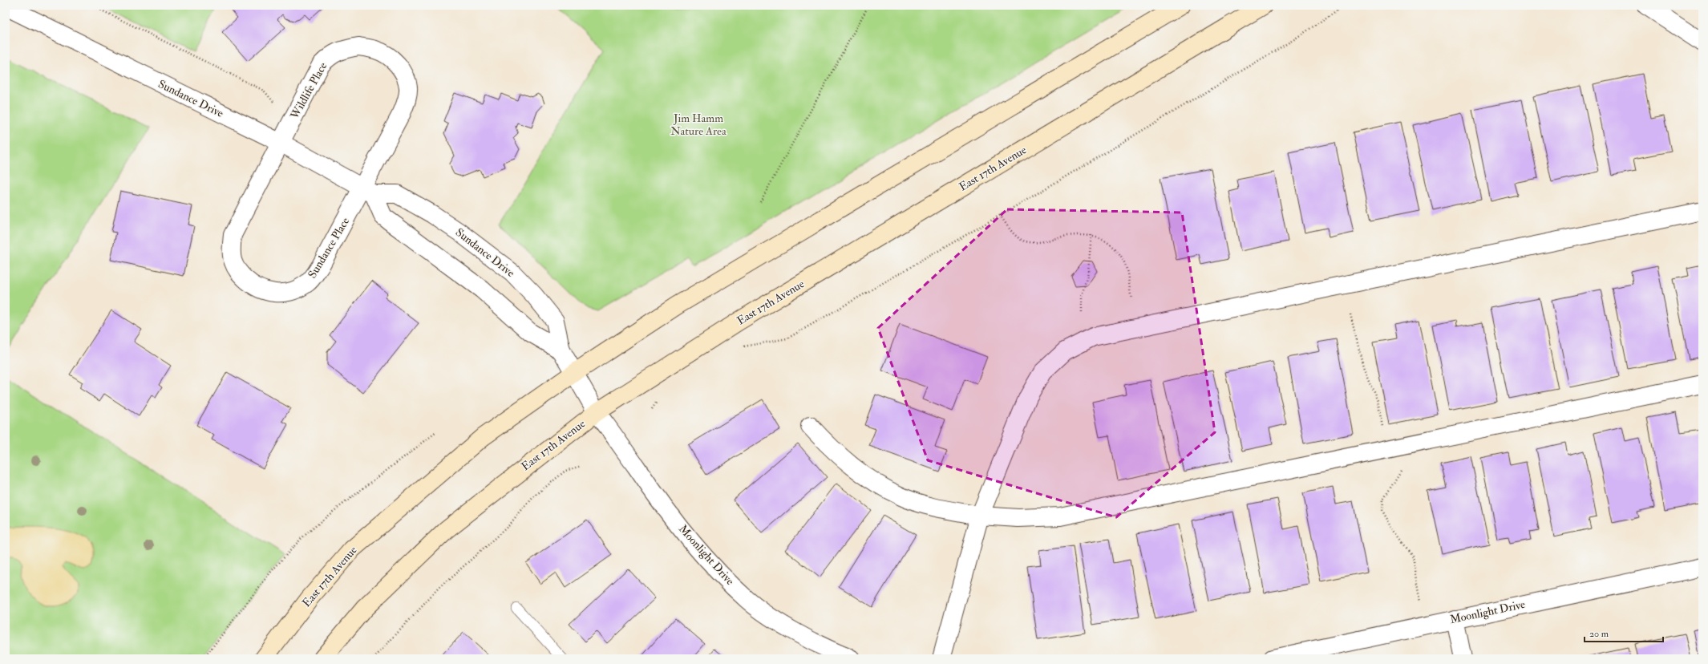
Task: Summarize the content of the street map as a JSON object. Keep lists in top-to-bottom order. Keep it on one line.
{"streets":{"main road":["East 17th Avenue"],"street":["Wildlife Place","Sundance Drive","Sundance Place","Moonlight Drive"]},"crossings":[["Wildlife Place","Sundance Drive"],["Wildlife Place","Sundance Place"],["Sundance Drive","East 17th Avenue"],["Sundance Drive","Sundance Place"],["Sundance Drive","Moonlight Drive"],["East 17th Avenue","Moonlight Drive"]],"parks":["Jim Hamm Nature Area"],"scale_bar":"20 m"}
